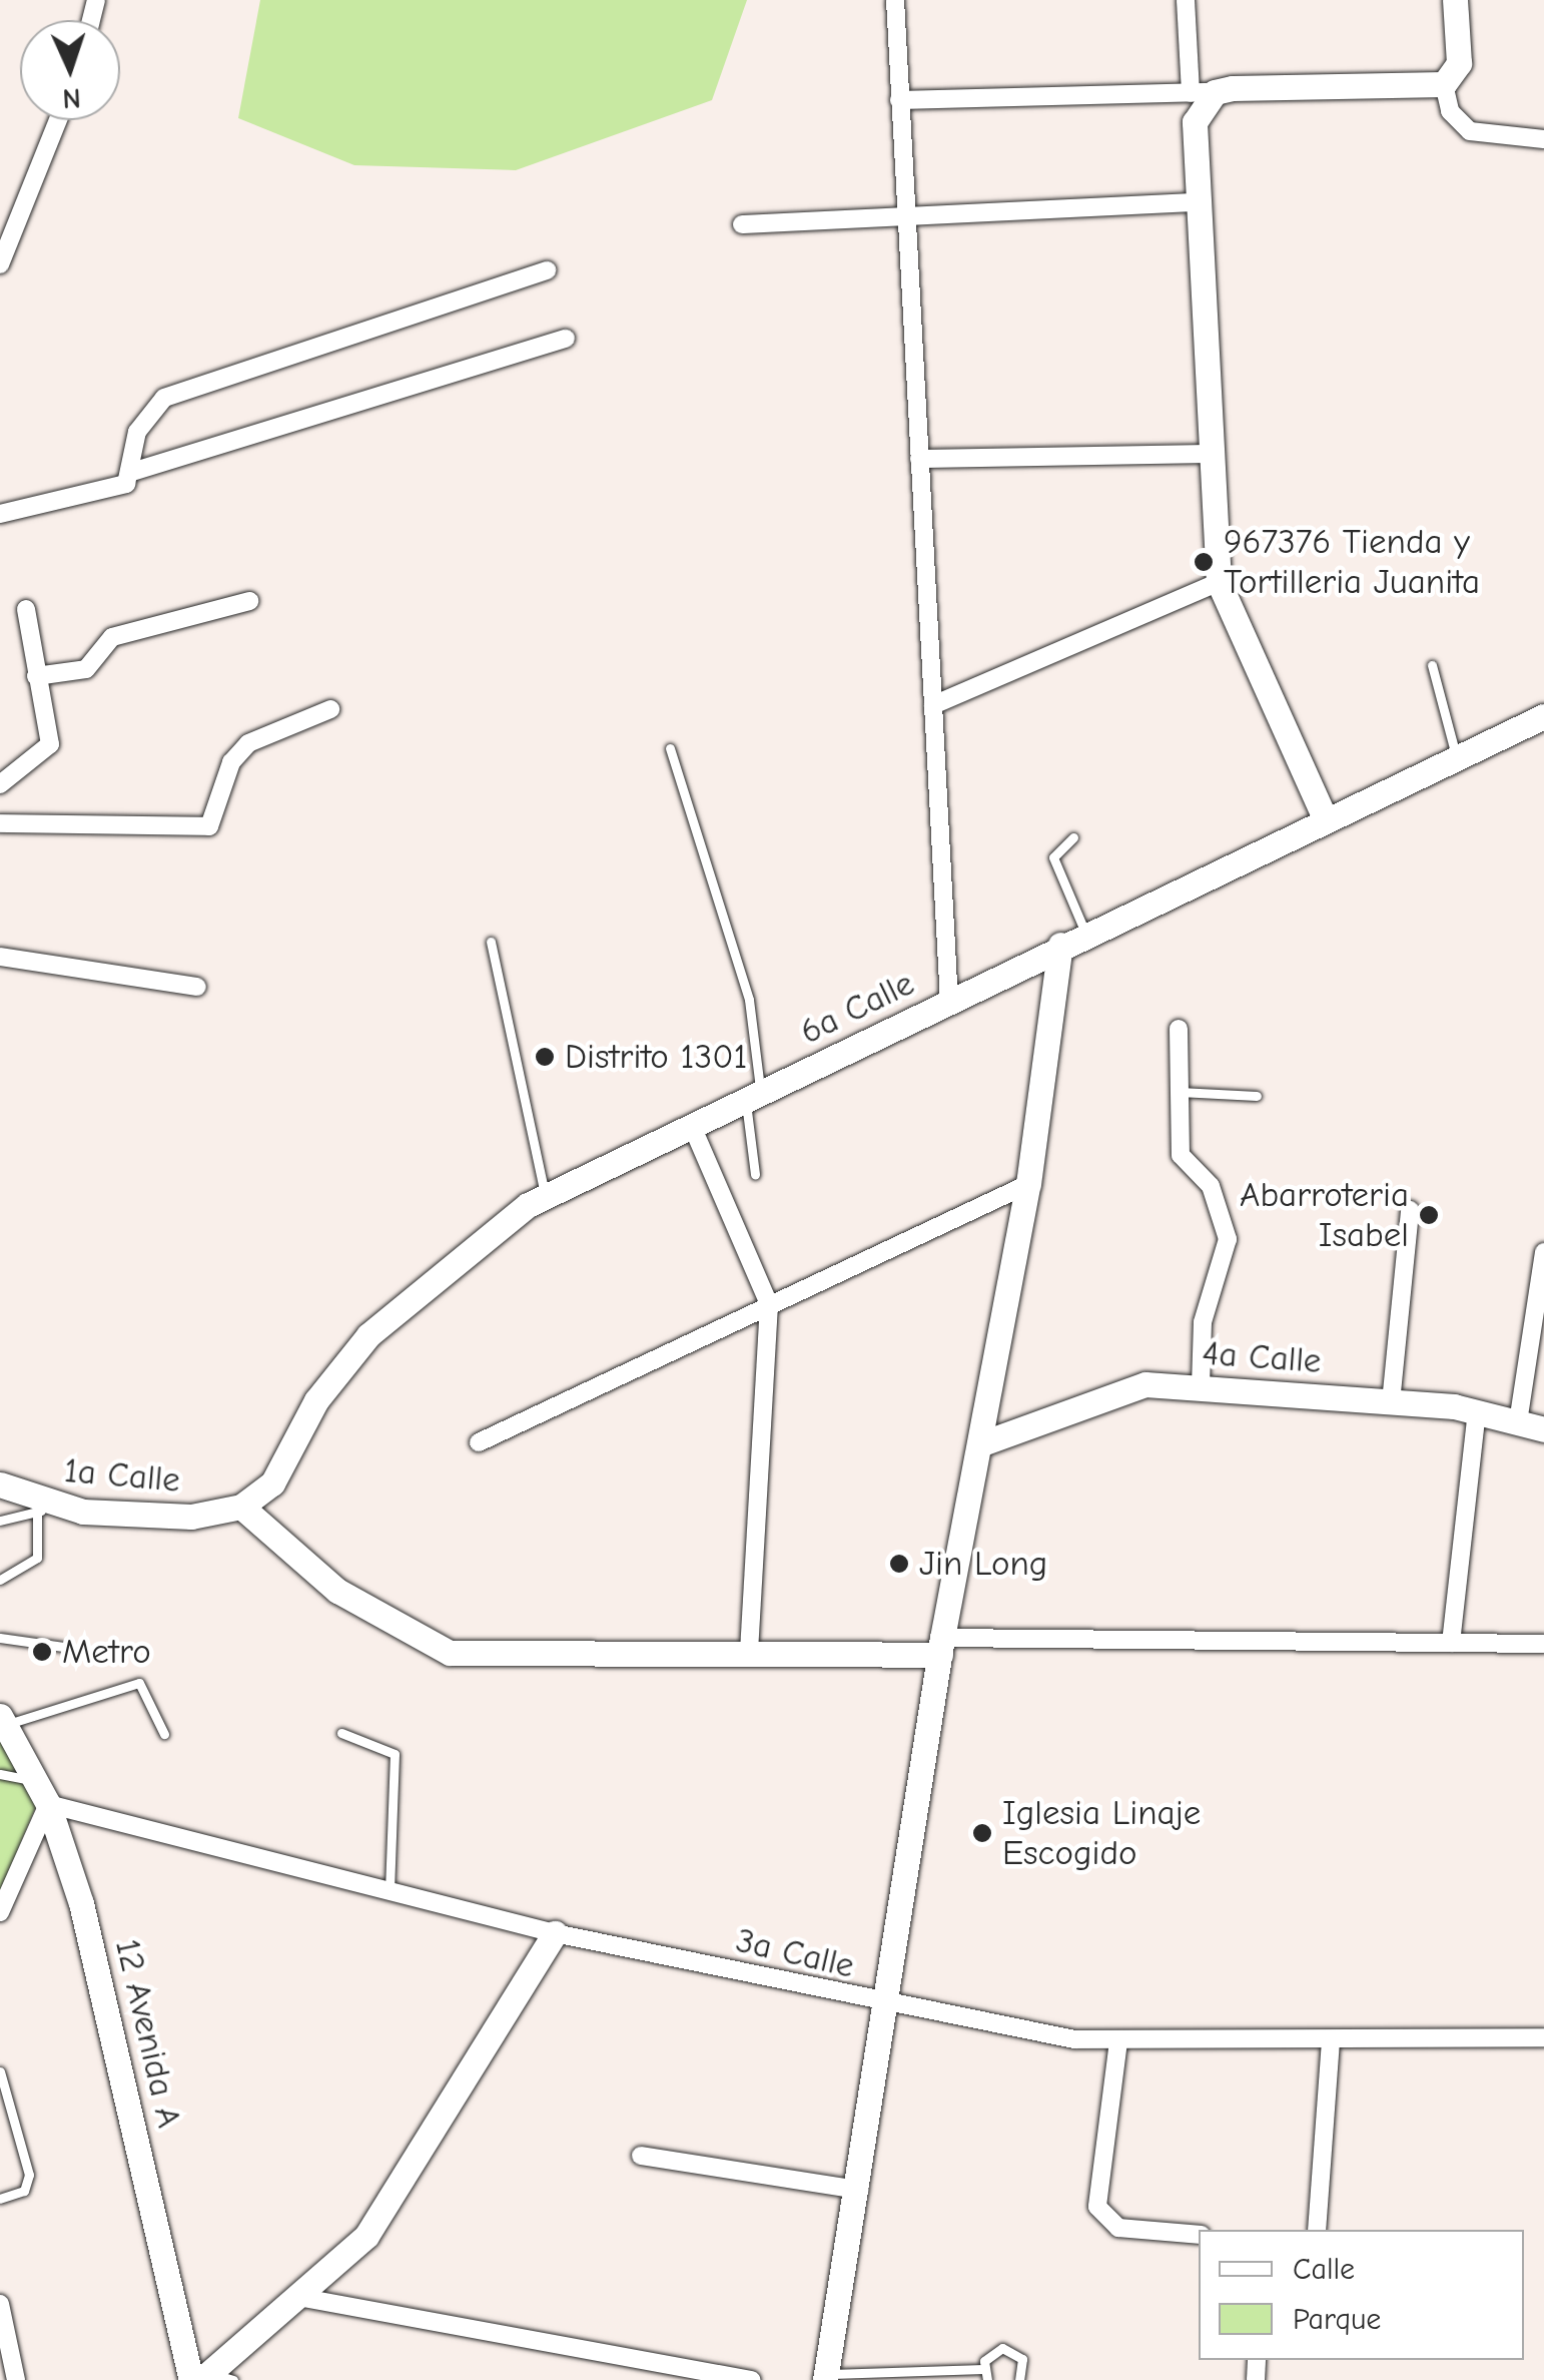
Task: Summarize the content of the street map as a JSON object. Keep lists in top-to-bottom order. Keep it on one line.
{"streets":{"street":["6a Calle","4a Calle","1a Calle","3a Calle","12 Avenida A"]},"crossings":[["6a Calle","1a Calle"],["3a Calle","12 Avenida A"]],"places":["967376 Tienda y Tortilleria Juanita","Distrito 1301","Abarroteria Isabel","Jin Long","Metro","Iglesia Linaje Escogido"],"legend":["Calle","Parque"],"north":"bottom"}
